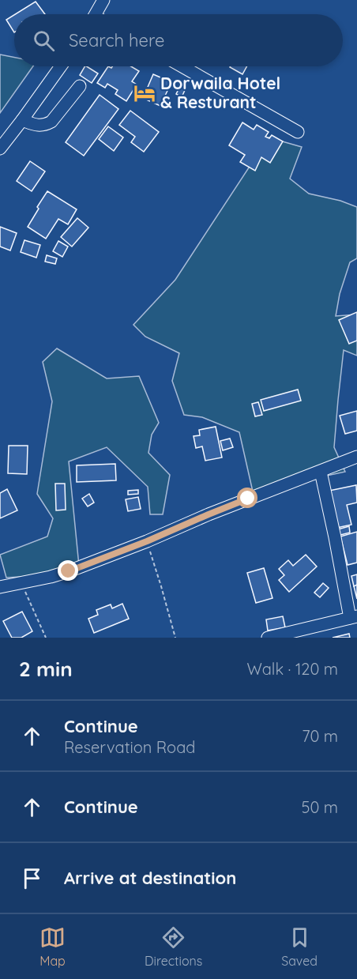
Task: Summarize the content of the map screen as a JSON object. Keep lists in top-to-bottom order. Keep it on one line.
{"places":{"hotel":["Dorwaila Hotel & Resturant"]},"page":{"search":"Search here","heading":["2 min","Walk · 120 m"],"list":[["Continue","Reservation Road","70 m"],["Continue","50 m"],"Arrive at destination"],"nav":["Map","Directions","Saved"]}}
